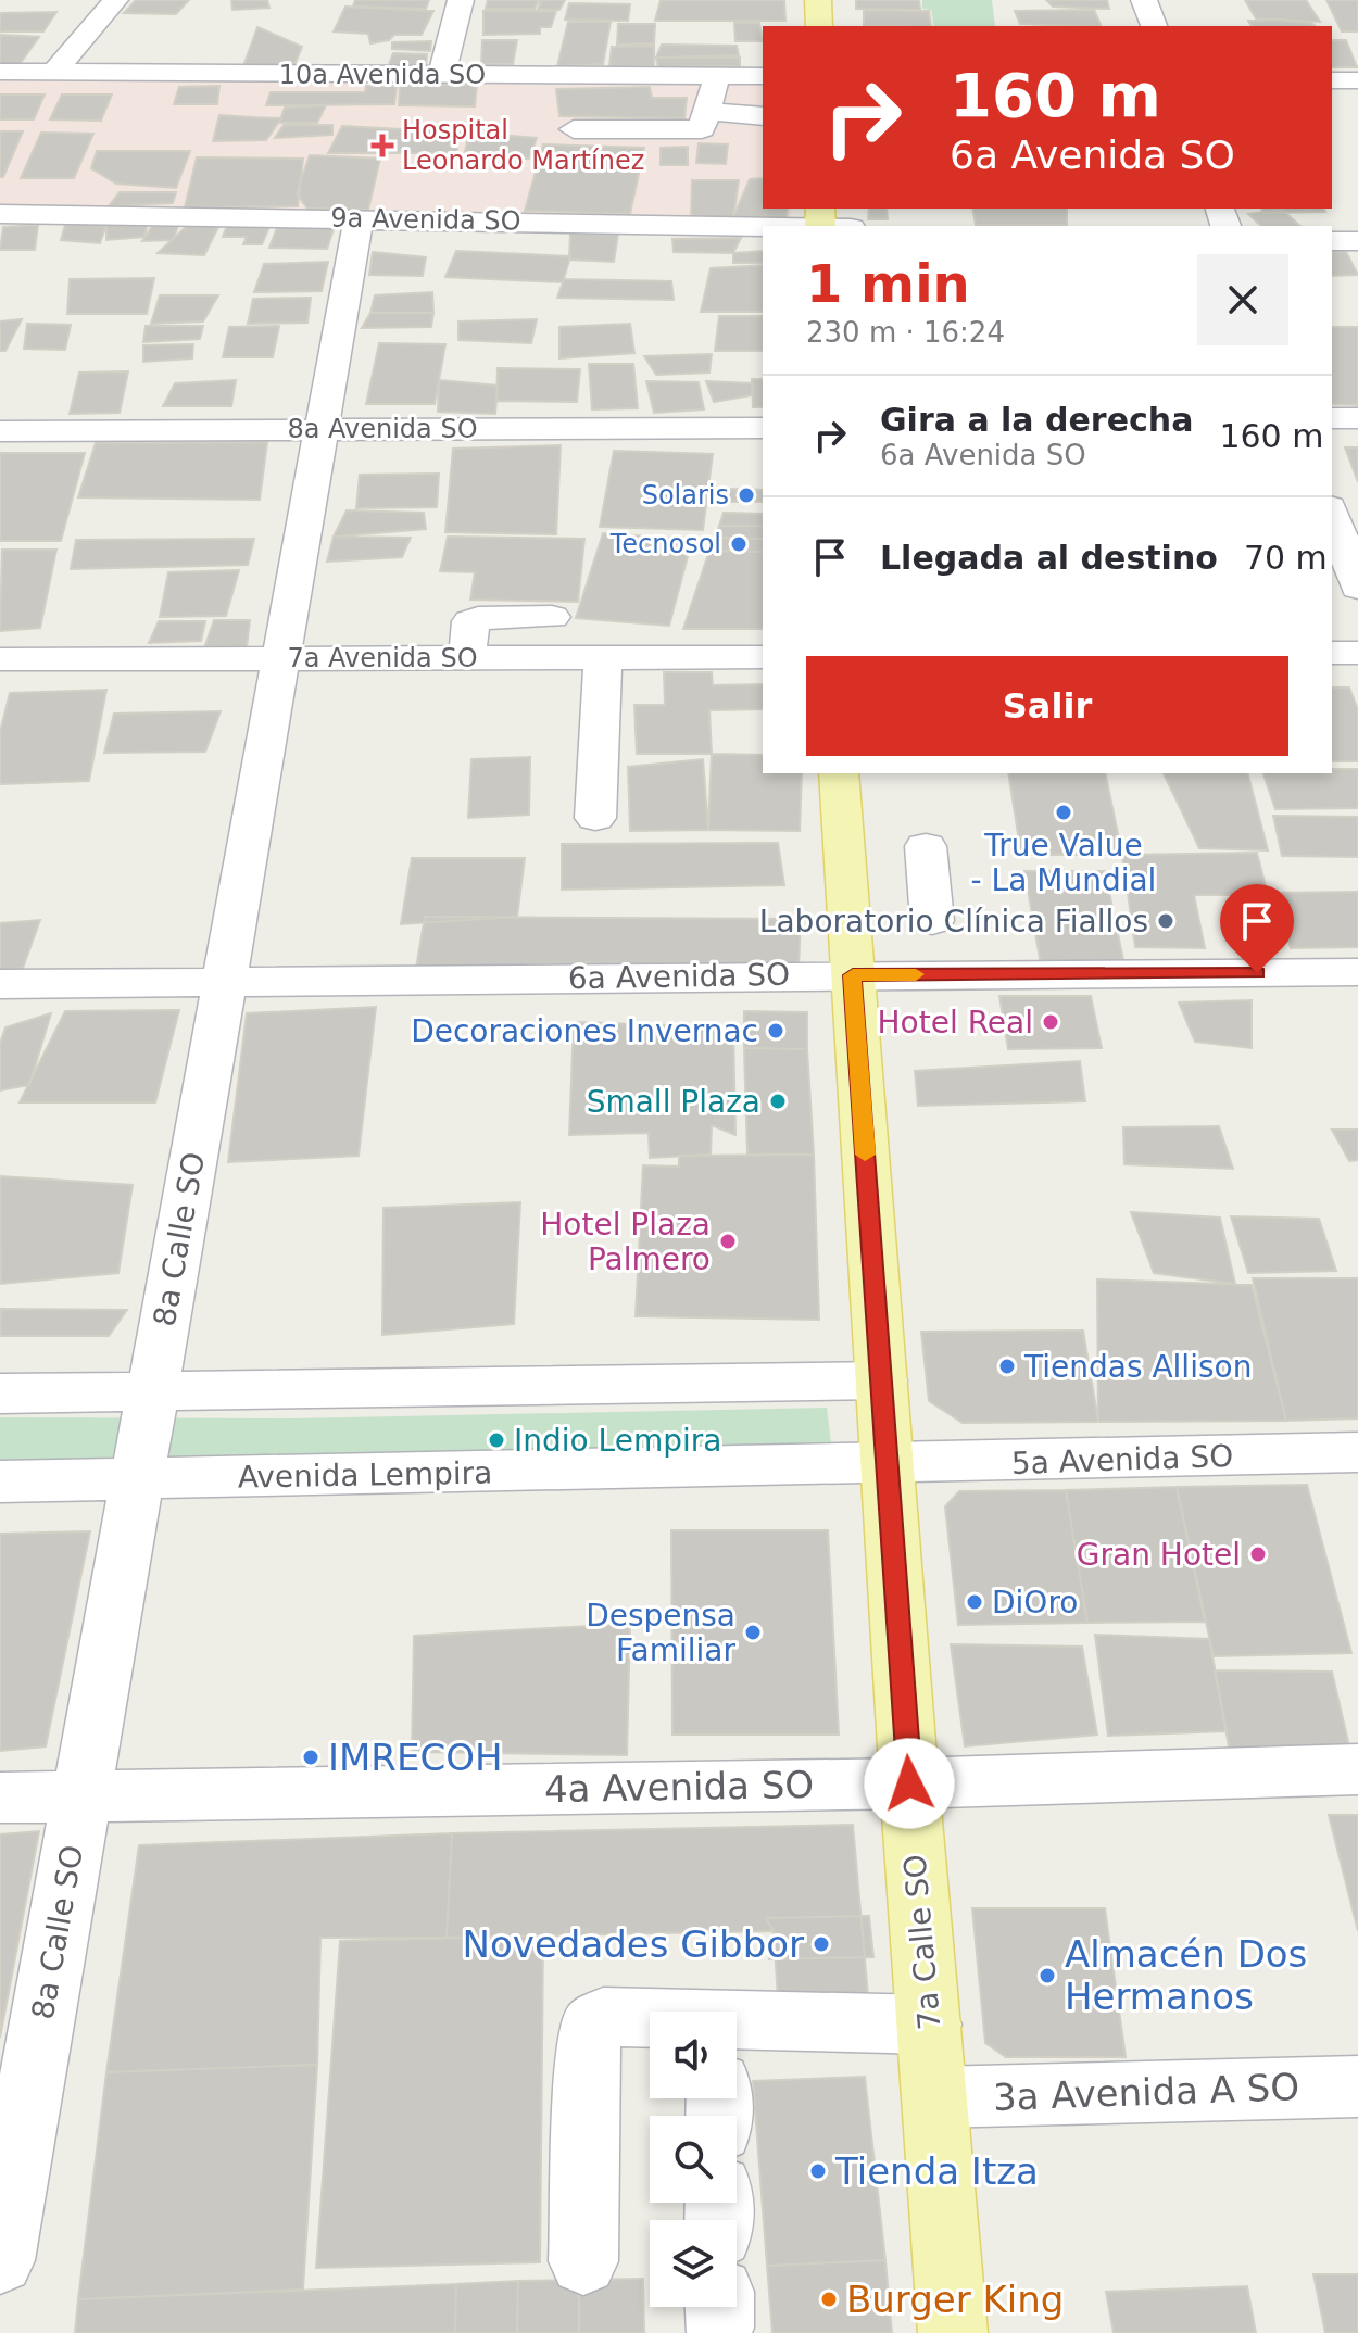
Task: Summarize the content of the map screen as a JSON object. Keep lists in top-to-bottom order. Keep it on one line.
{"streets":{"main road":["7a Calle SO"],"street":["10a Avenida SO","9a Avenida SO","8a Avenida SO","7a Avenida SO","6a Avenida SO","8a Calle SO","5a Avenida SO","Avenida Lempira","4a Avenida SO","3a Avenida A SO"]},"crossings":[["9a Avenida SO","8a Calle SO"],["8a Avenida SO","8a Calle SO"],["7a Avenida SO","8a Calle SO"],["6a Avenida SO","8a Calle SO"],["6a Avenida SO","7a Calle SO"],["8a Calle SO","Avenida Lempira"],["8a Calle SO","4a Avenida SO"],["5a Avenida SO","Avenida Lempira"],["5a Avenida SO","7a Calle SO"],["Avenida Lempira","7a Calle SO"],["4a Avenida SO","7a Calle SO"],["7a Calle SO","3a Avenida A SO"]],"places":{"health":["Hospital Leonardo Martínez"],"other":["Solaris","Tecnosol","True Value - La Mundial","Laboratorio Clínica Fiallos","Hotel Real","Decoraciones Invernac","Small Plaza","Hotel Plaza Palmero","Tiendas Allison","Indio Lempira","Gran Hotel","DiOro","Despensa Familiar","IMRECOH","Novedades Gibbor","Almacén Dos Hermanos","Tienda Itza","Burger King"]},"page":{"turn":["160 m","6a Avenida SO"],"heading":["1 min","230 m · 16:24"],"list":[{"name":"Gira a la derecha","note":"6a Avenida SO","value":"160 m"},{"name":"Llegada al destino","value":"70 m"}],"buttons":"Salir"}}
